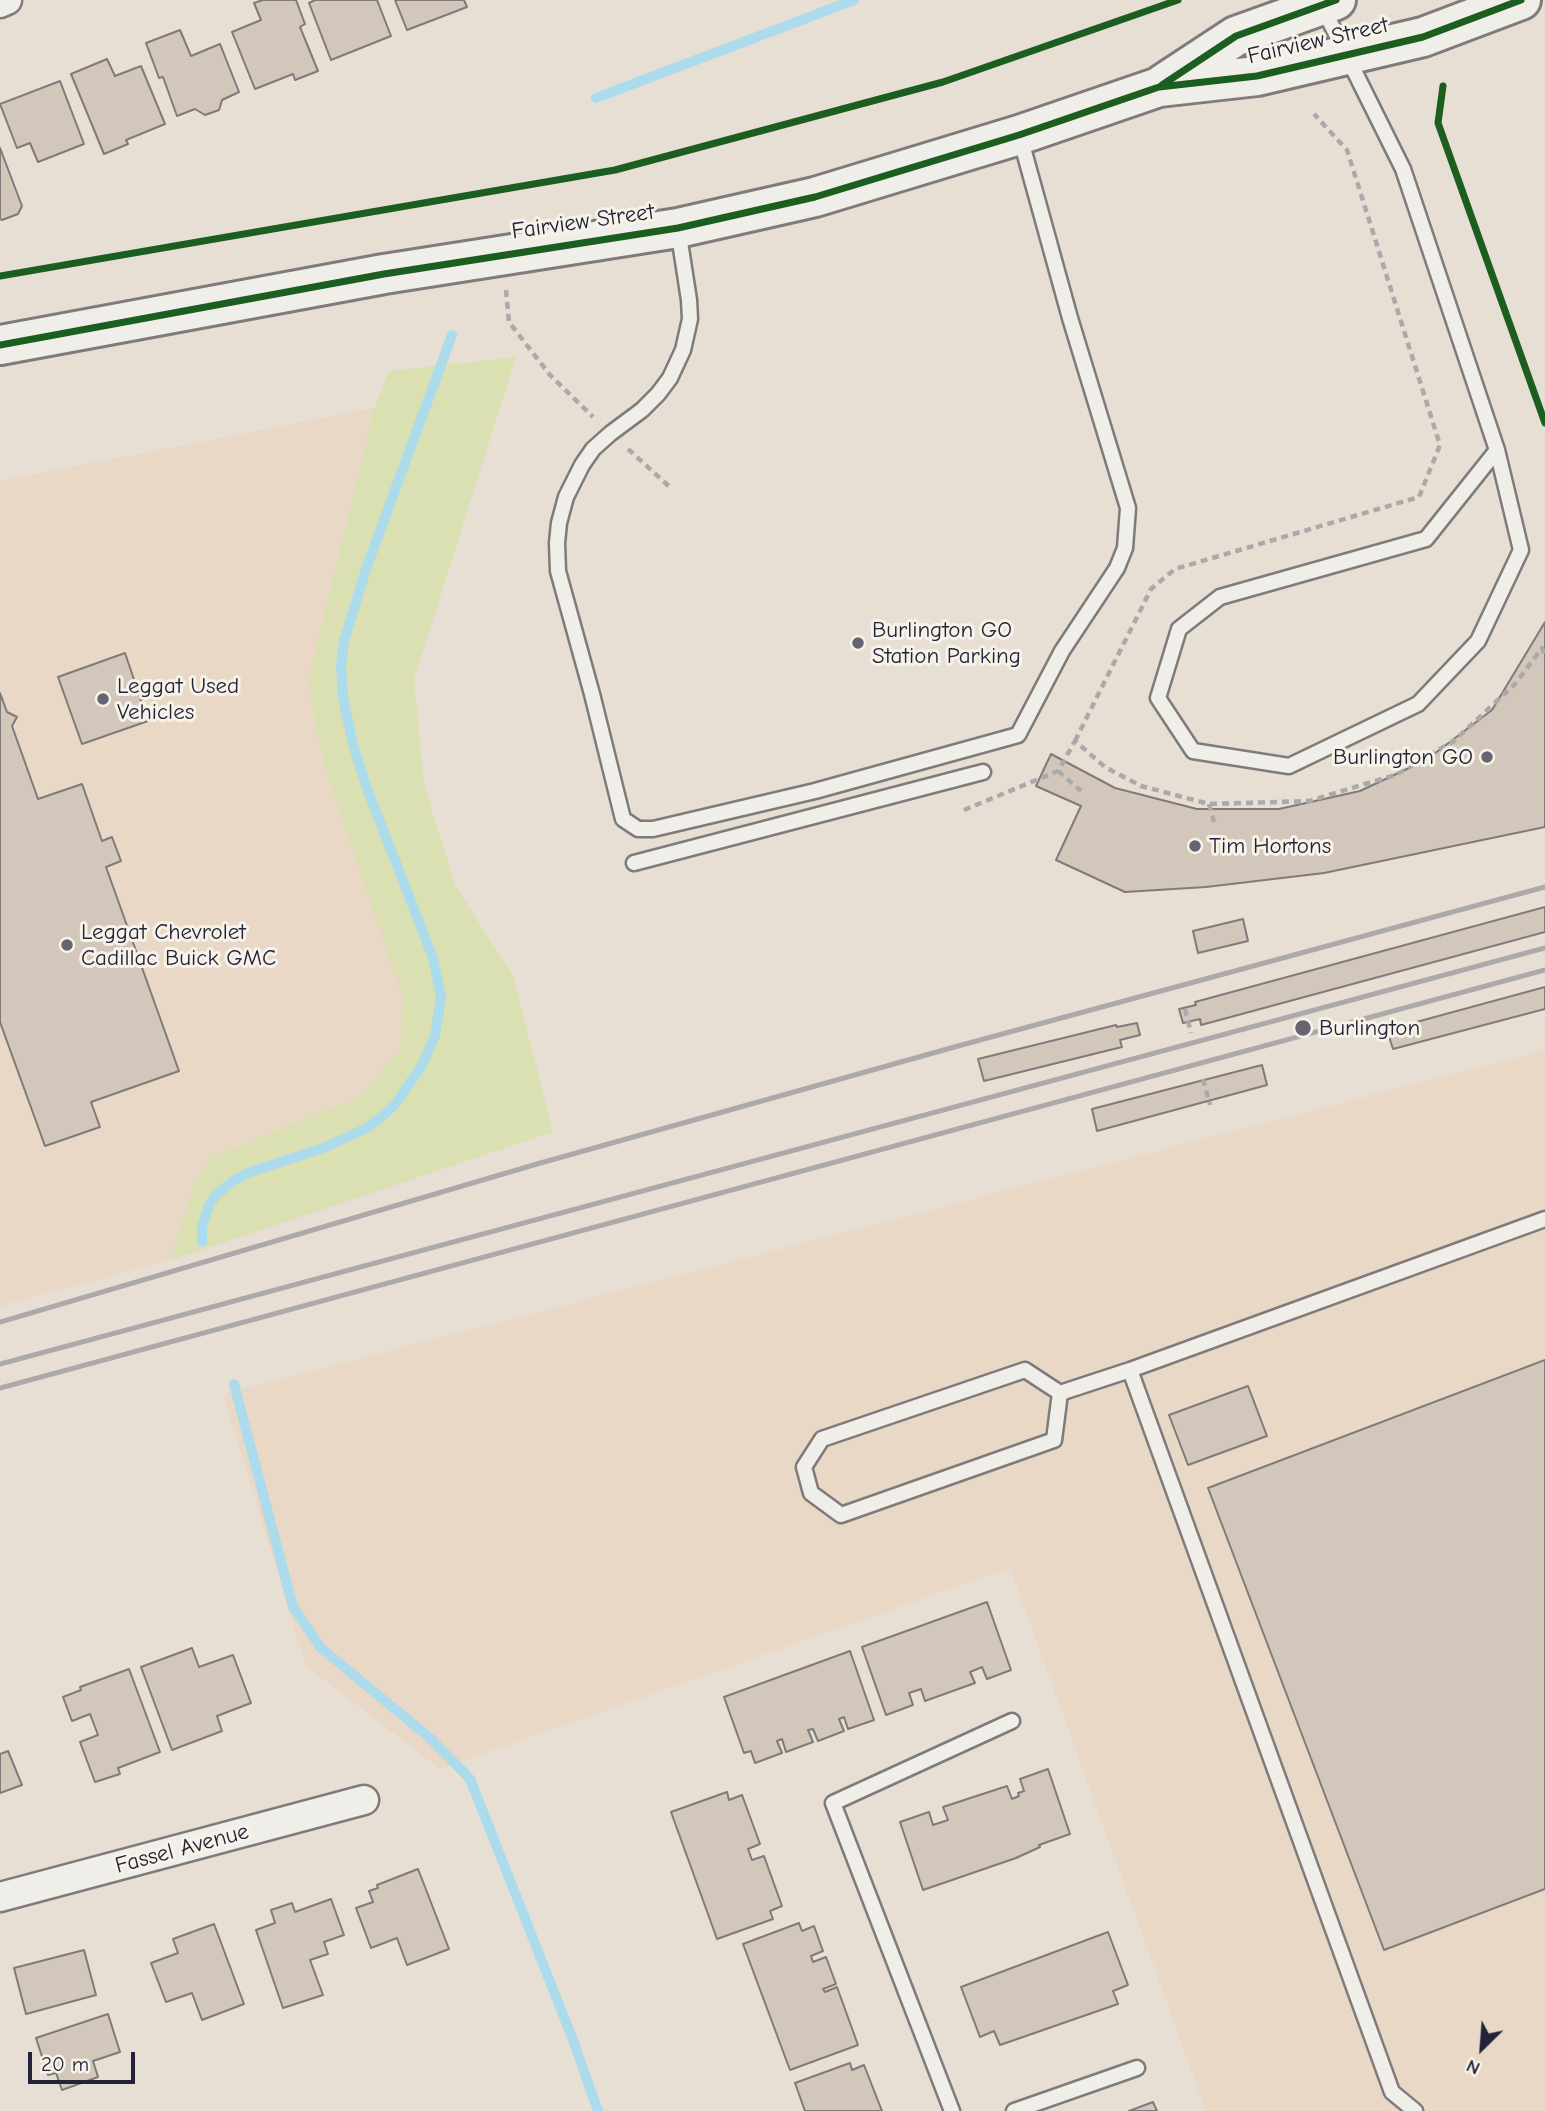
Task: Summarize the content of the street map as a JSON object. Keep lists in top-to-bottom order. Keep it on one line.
{"streets":{"main road":["Fairview Street"],"street":["Fassel Avenue"]},"places":["Burlington GO Station Parking","Leggat Used Vehicles","Burlington GO","Tim Hortons","Leggat Chevrolet Cadillac Buick GMC","Burlington"],"scale_bar":"20 m","north":"bottom left"}
